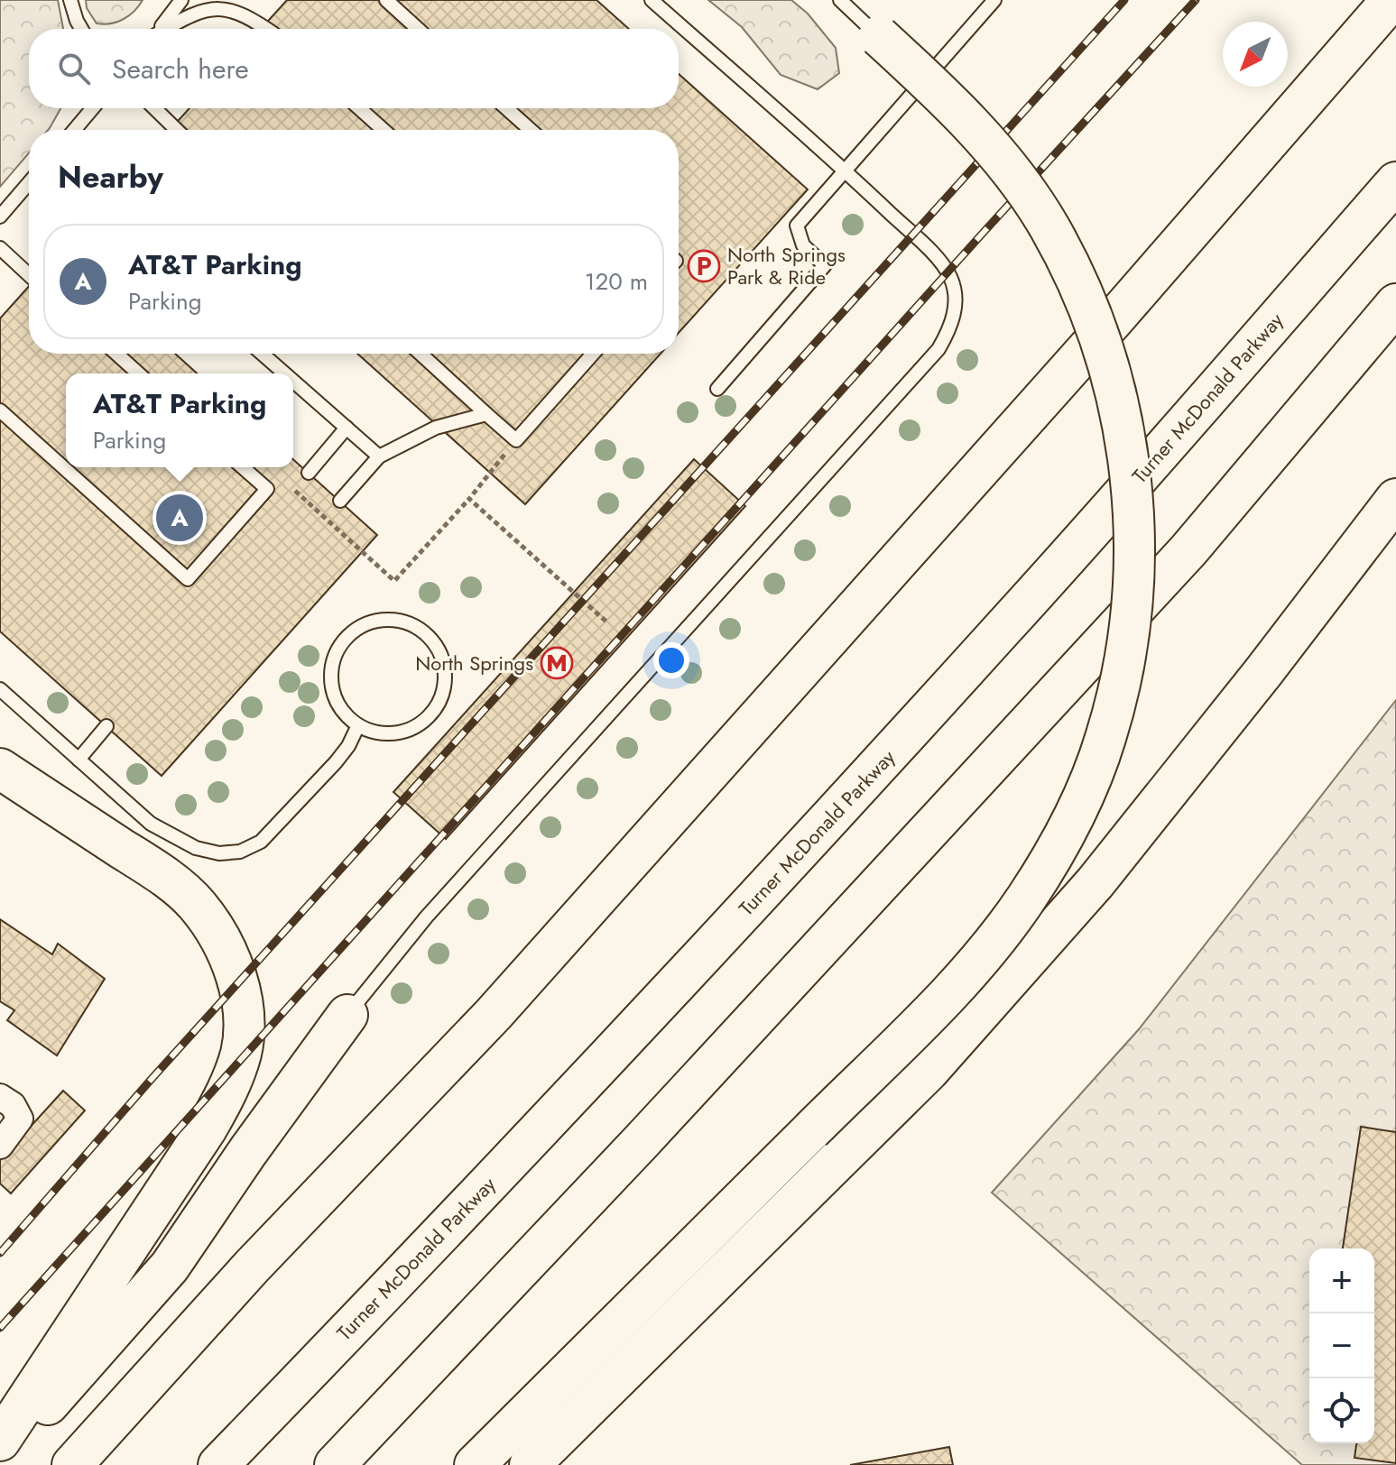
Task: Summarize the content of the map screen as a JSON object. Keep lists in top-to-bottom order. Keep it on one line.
{"streets":{"highway":["Turner McDonald Parkway"]},"places":{"parking":["North Springs Park & Ride"],"metro station":["North Springs"]},"north":"bottom left","page":{"search":"Search here","heading":"Nearby","list":[{"mark":"A","name":"AT&T Parking","note":"Parking","value":"120 m"}],"popup":["AT&T Parking","Parking"],"pins":"A","map_buttons":["+","−"]}}
